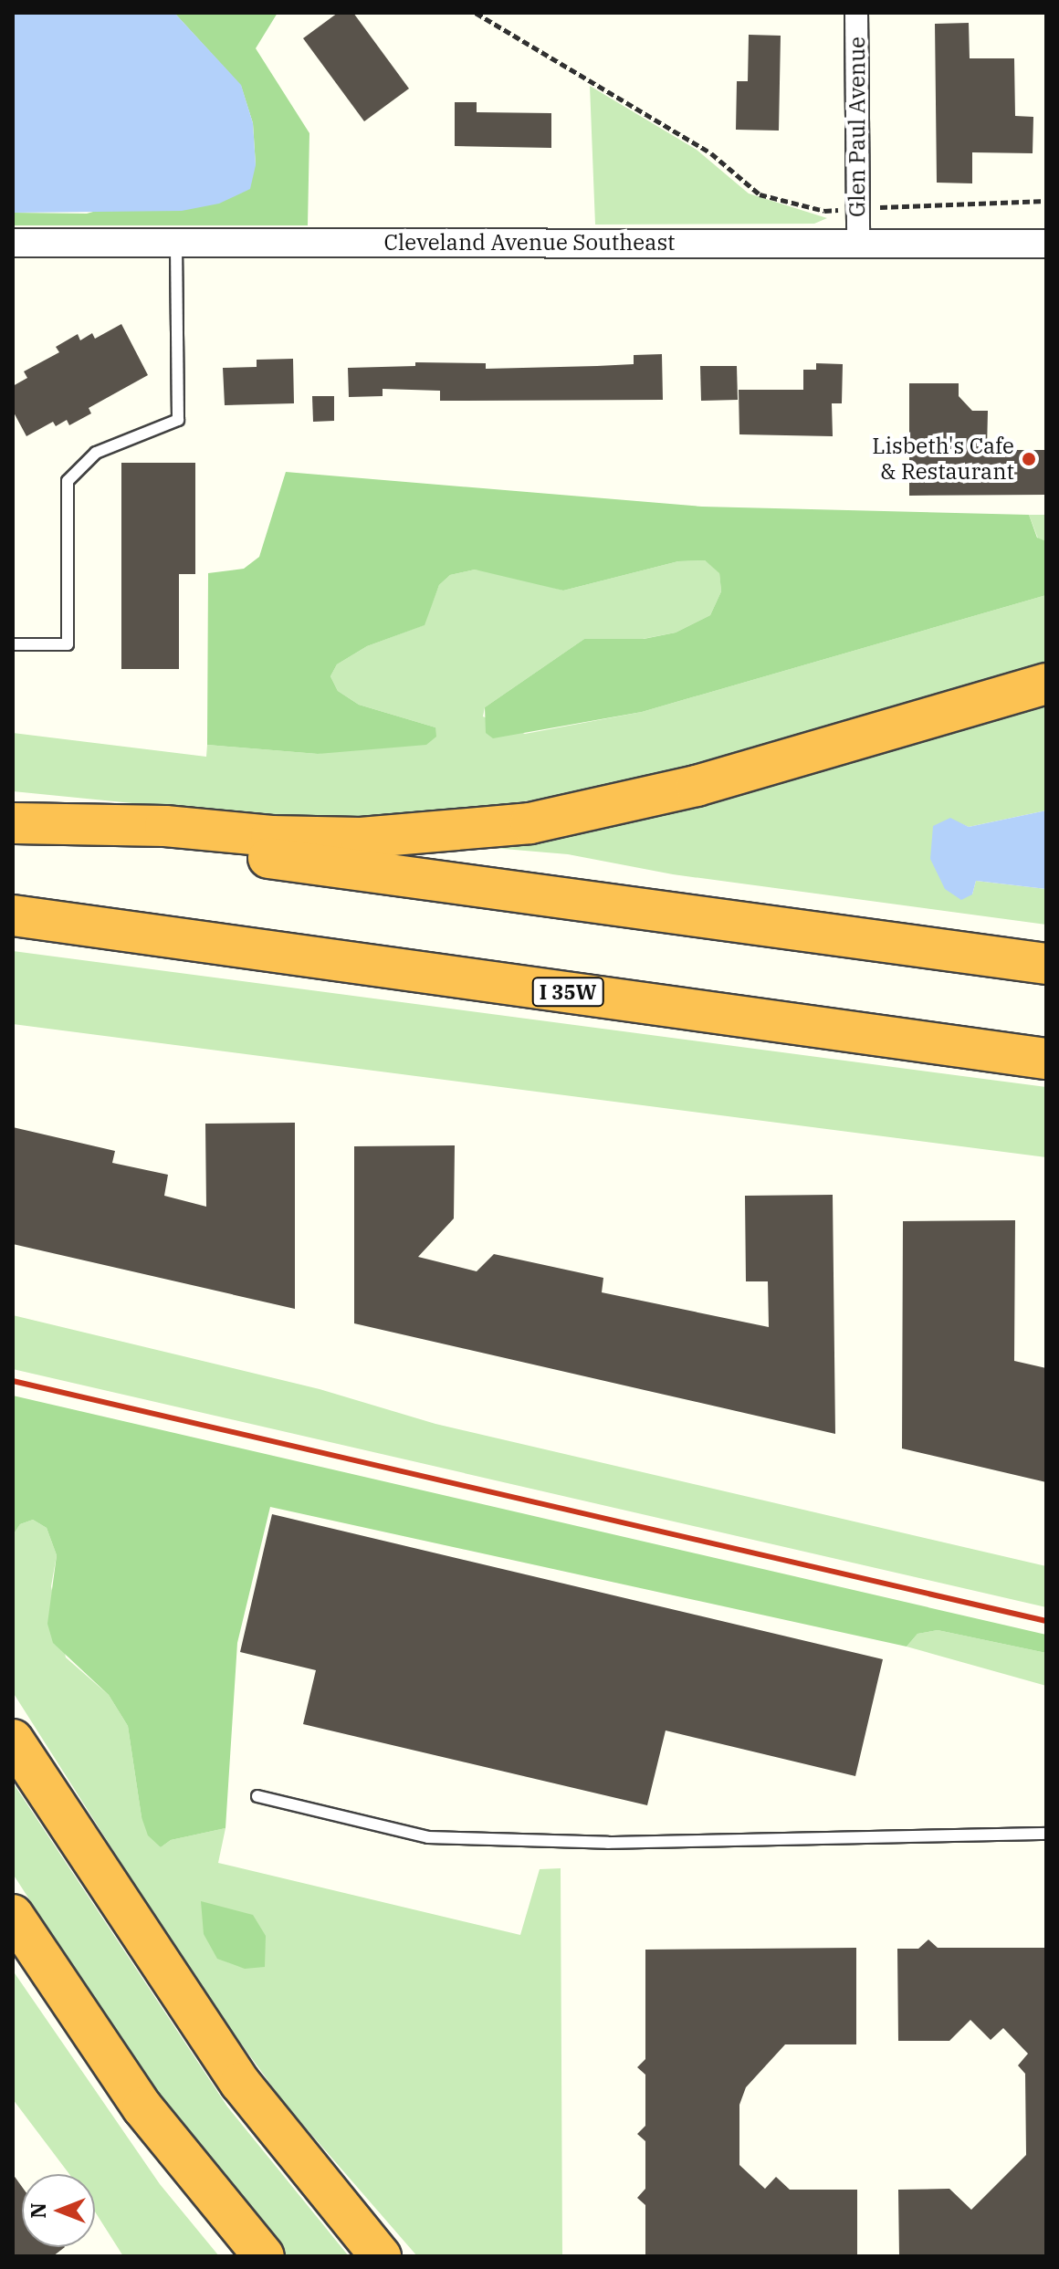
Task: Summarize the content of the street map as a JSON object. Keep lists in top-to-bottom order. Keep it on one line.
{"streets":{"highway":["I 35W"],"street":["Glen Paul Avenue","Cleveland Avenue Southeast"]},"crossings":[["Glen Paul Avenue","Cleveland Avenue Southeast"]],"places":["Lisbeth's Cafe & Restaurant"],"north":"left"}
